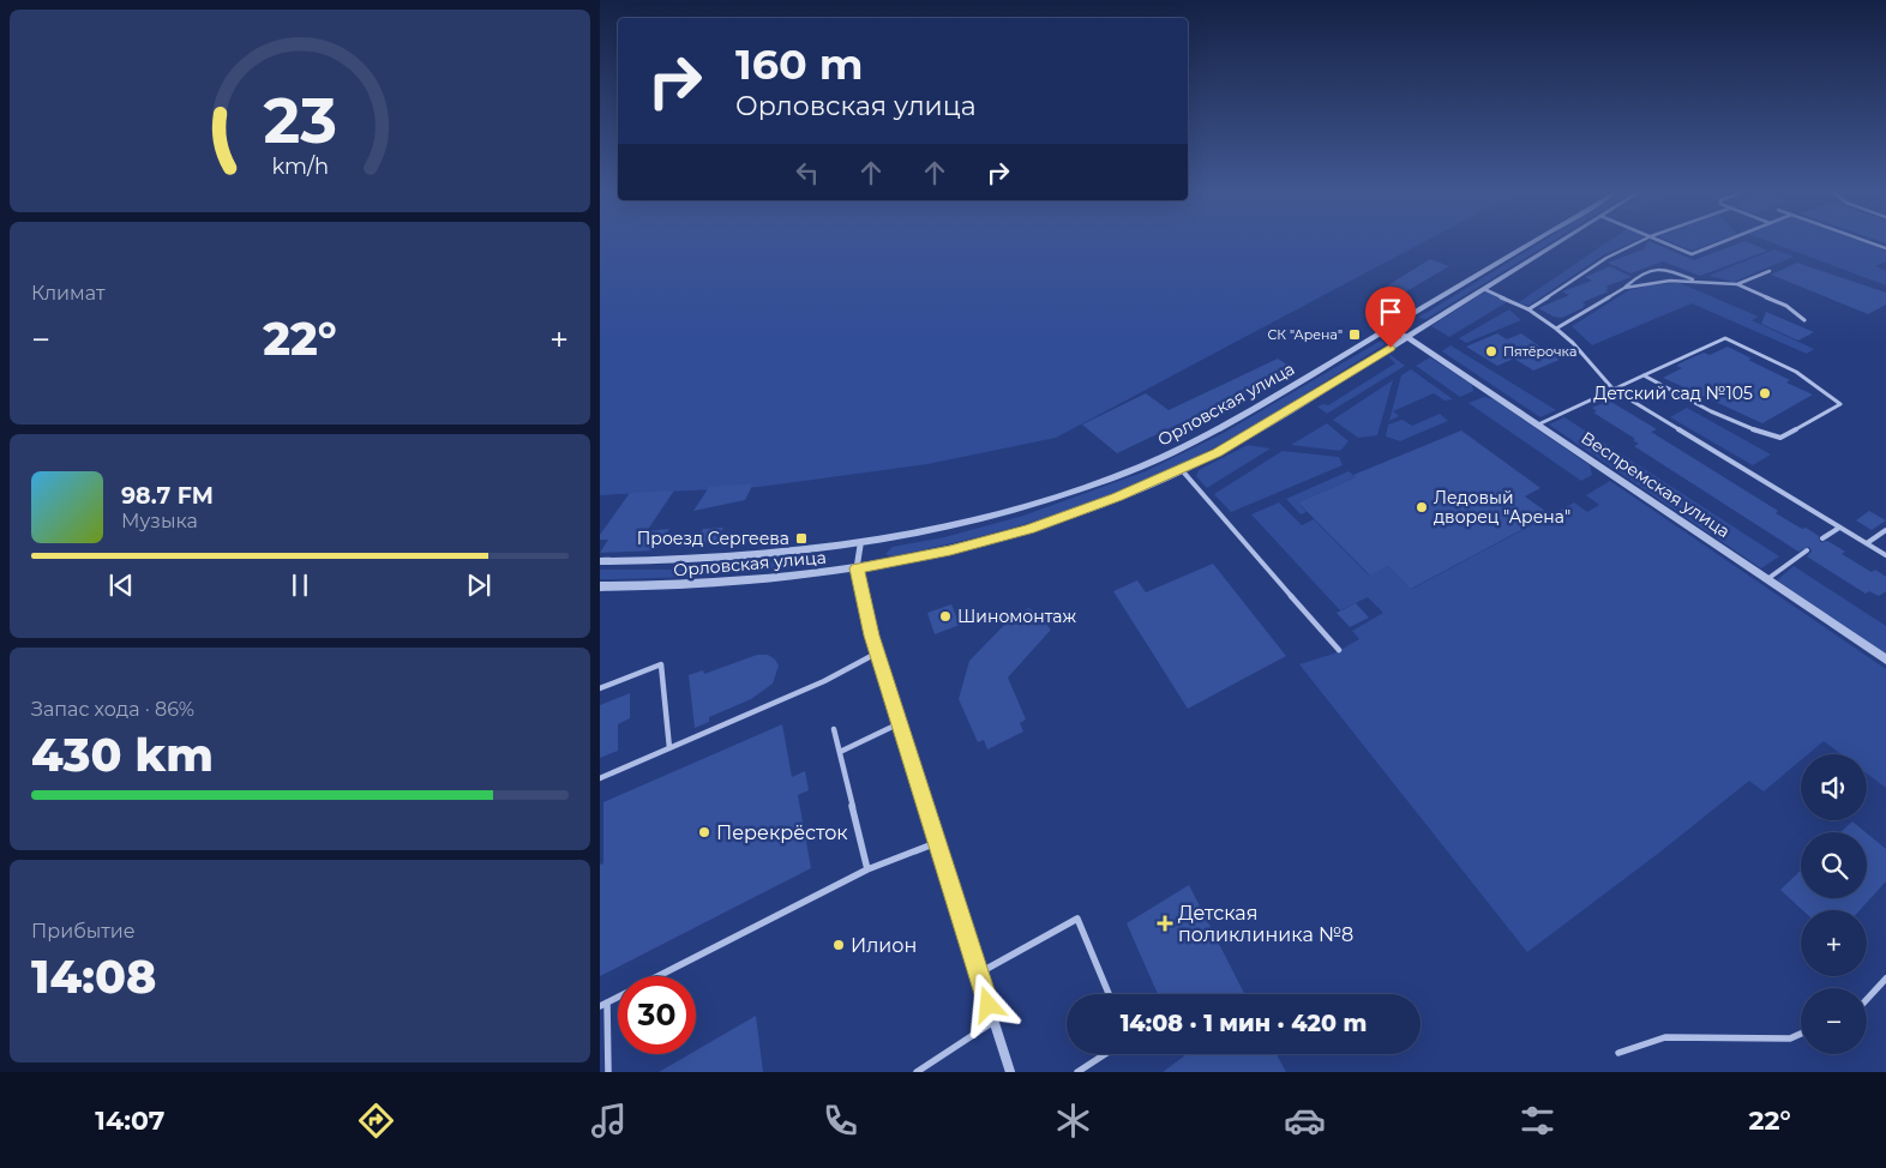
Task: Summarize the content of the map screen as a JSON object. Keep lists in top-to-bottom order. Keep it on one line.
{"streets":{"street":["Орловская улица","Веспремская улица"]},"crossings":[["Орловская улица","Веспремская улица"]],"places":{"transit":["СК \"Арена\"","Проезд Сергеева"],"other":["Пятёрочка","Детский сад №105","Ледовый дворец \"Арена\"","Шиномонтаж","Перекрёсток","Илион"],"health":["Детская поликлиника №8"]},"page":{"turn":["160 m","Орловская улица"],"tile":["Климат",["Запас хода · 86%","430 km"],["Прибытие","14:08"]],"heat":["−","22°","+"],"song":["98.7 FM","Музыка"],"map_buttons":["+","−"],"limit":"30","trip":"14:08 · 1 мин · 420 m","tabs":["14:07","22°"],"gauge":["23","km/h"]}}
